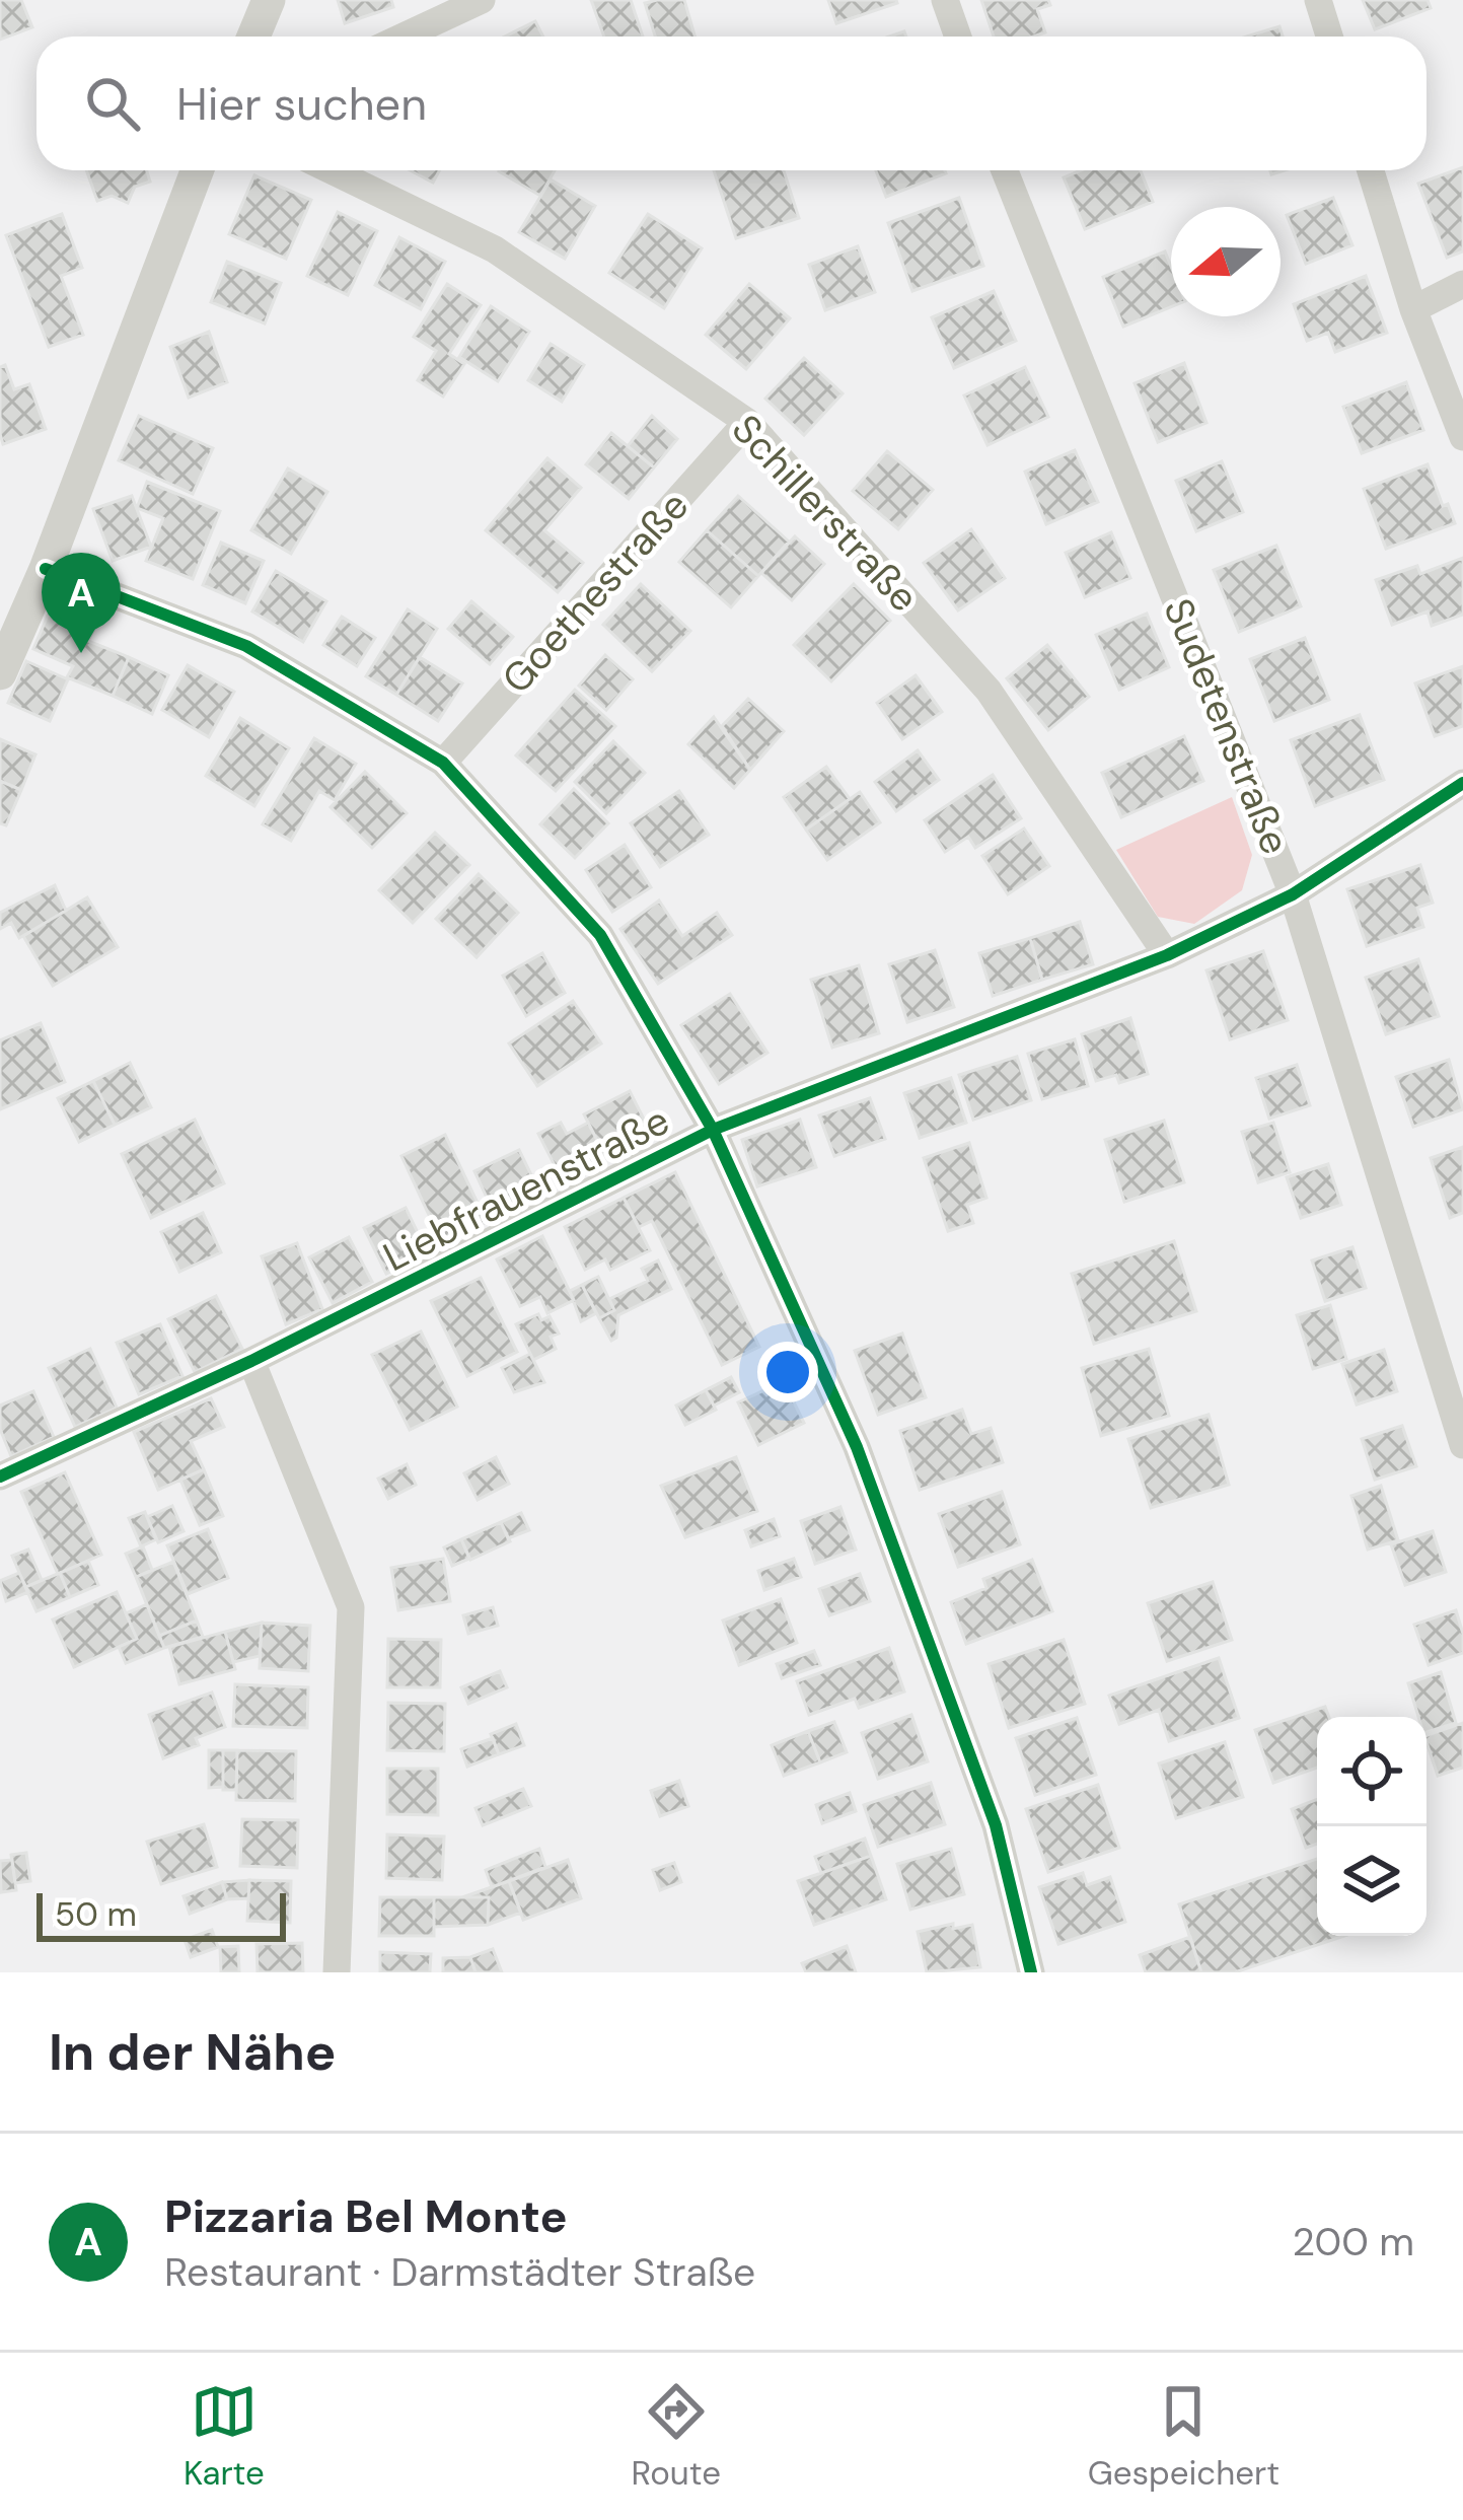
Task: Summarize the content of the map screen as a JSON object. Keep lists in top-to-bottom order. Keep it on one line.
{"streets":{"street":["Schillerstraße","Goethestraße","Sudetenstraße","Liebfrauenstraße"]},"crossings":[["Schillerstraße","Goethestraße"],["Schillerstraße","Liebfrauenstraße"],["Sudetenstraße","Liebfrauenstraße"]],"scale_bar":"50 m","north":"left","page":{"search":"Hier suchen","pins":"A","scale":"50 m","heading":"In der Nähe","list":[{"mark":"A","name":"Pizzaria Bel Monte","note":"Restaurant · Darmstädter Straße","value":"200 m"}],"nav":["Karte","Route","Gespeichert"]}}
